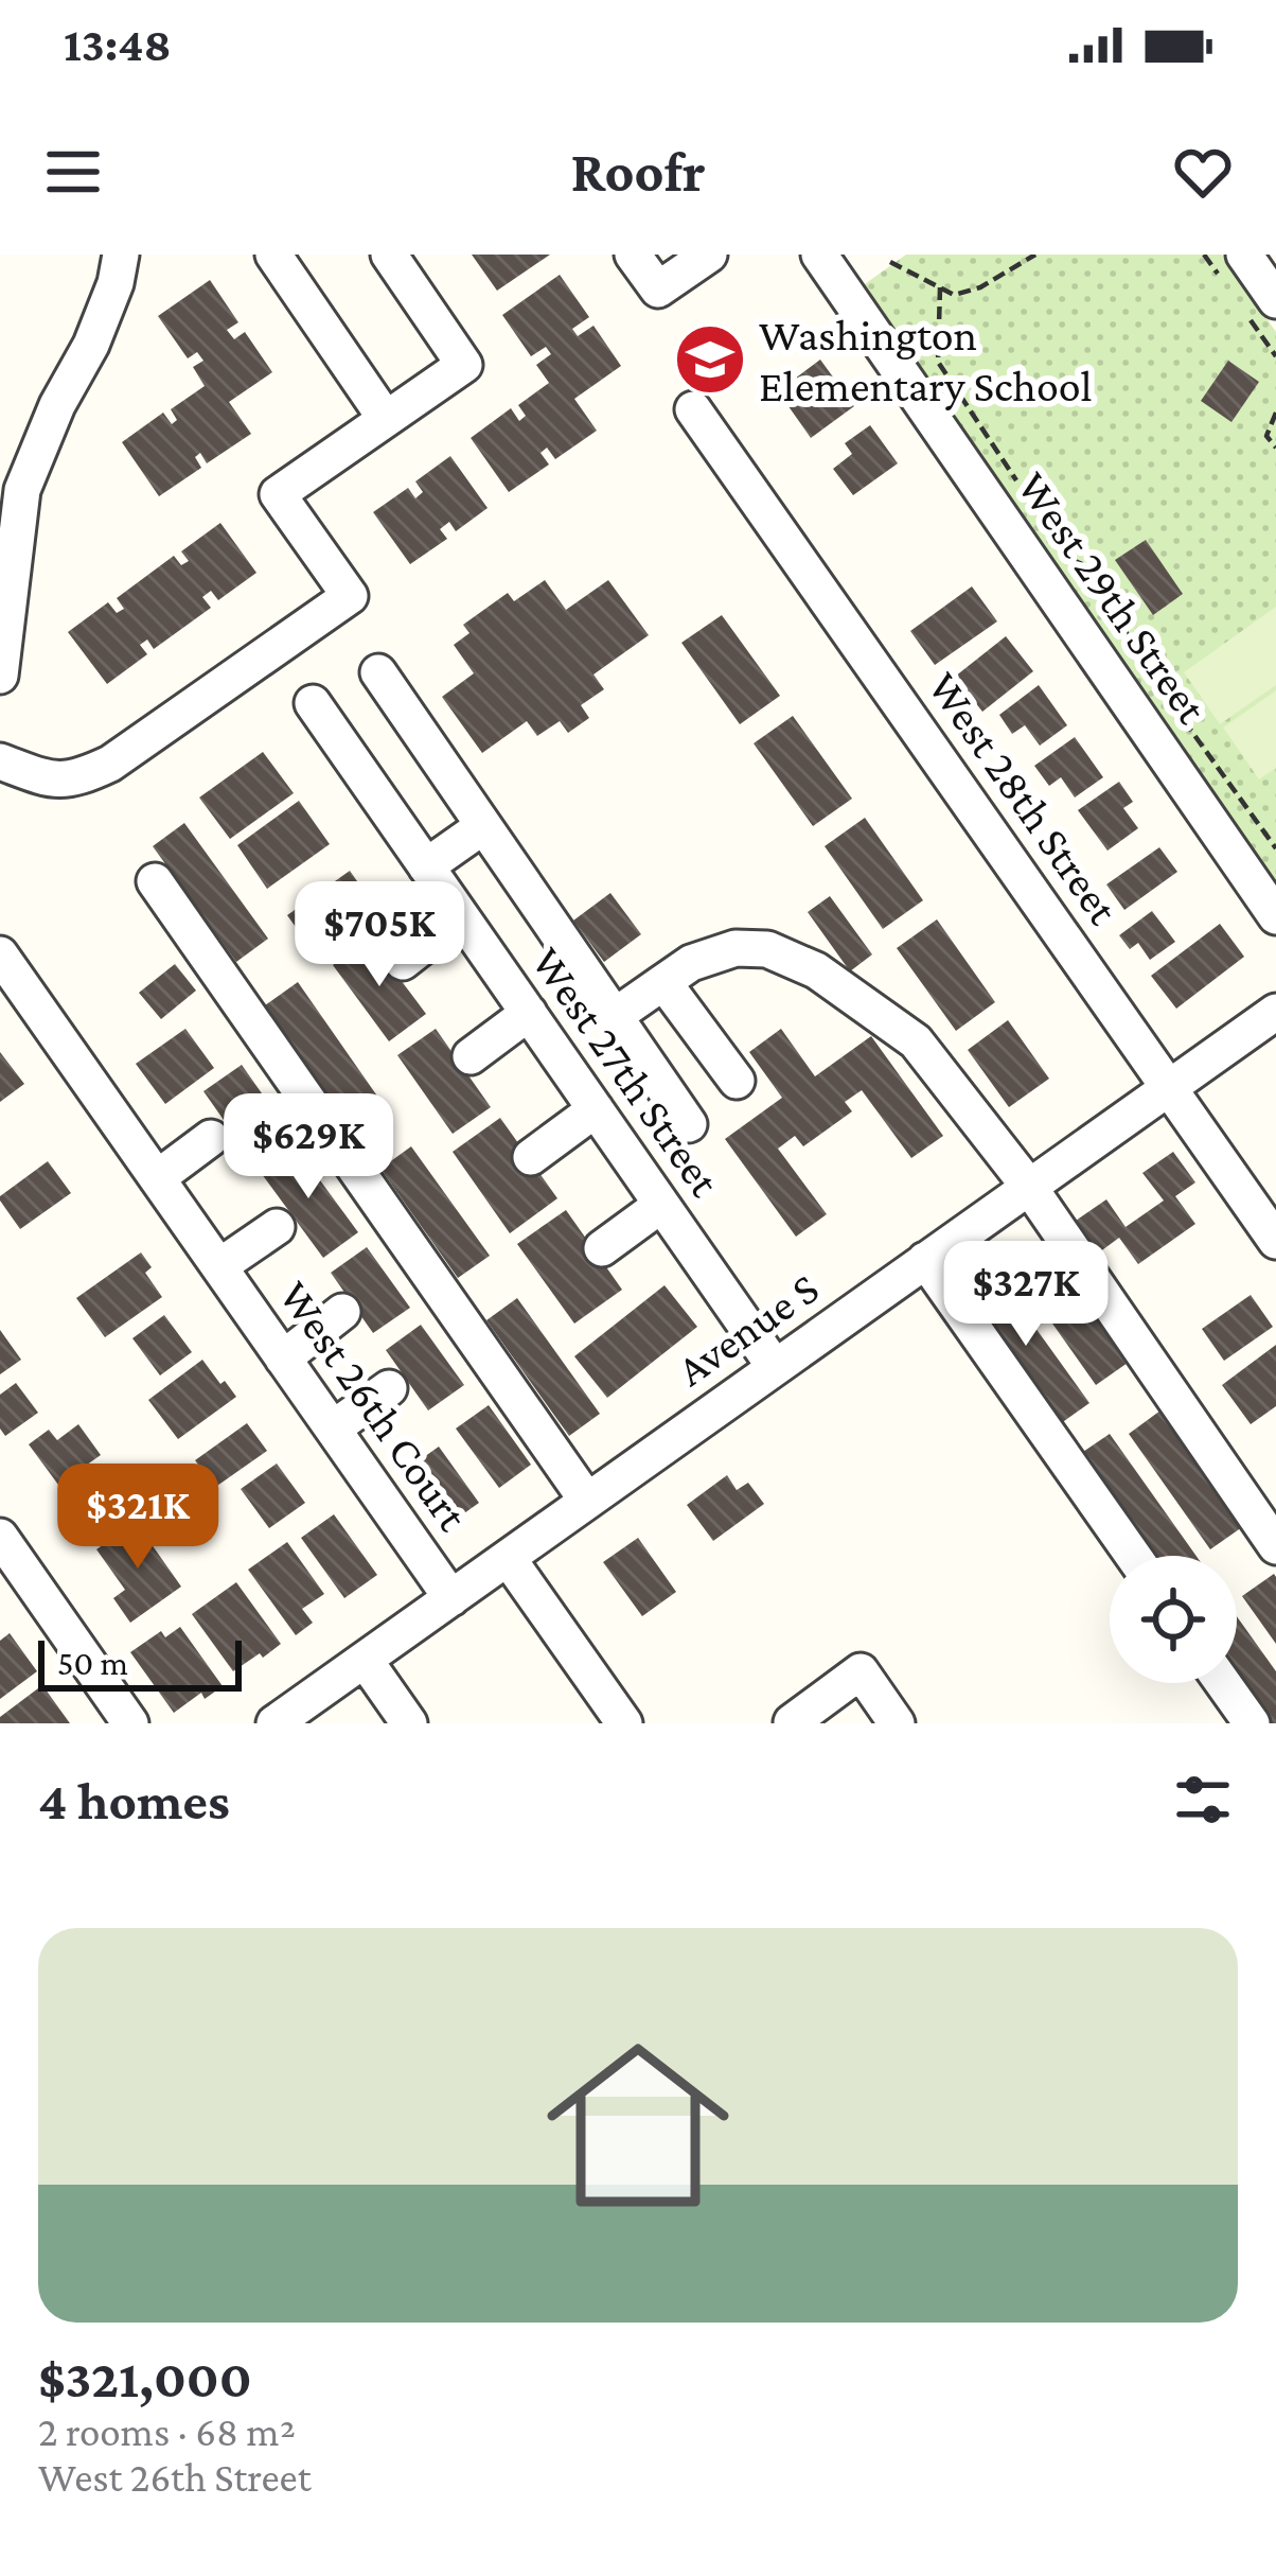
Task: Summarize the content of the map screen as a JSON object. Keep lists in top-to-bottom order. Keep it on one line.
{"streets":{"street":["West 29th Street","West 28th Street","West 27th Street","Avenue S","West 26th Court"]},"crossings":[["West 28th Street","Avenue S"],["West 27th Street","Avenue S"],["Avenue S","West 26th Court"]],"places":{"school or university":["Washington Elementary School"]},"scale_bar":"50 m","page":{"status":"13:48","header":"Roofr","price":["$705K","$629K","$327K","$321K"],"scale":"50 m","heading":"4 homes","list":[{"name":"$321,000","note":"2 rooms · 68 m² · West 26th Street"}]}}
